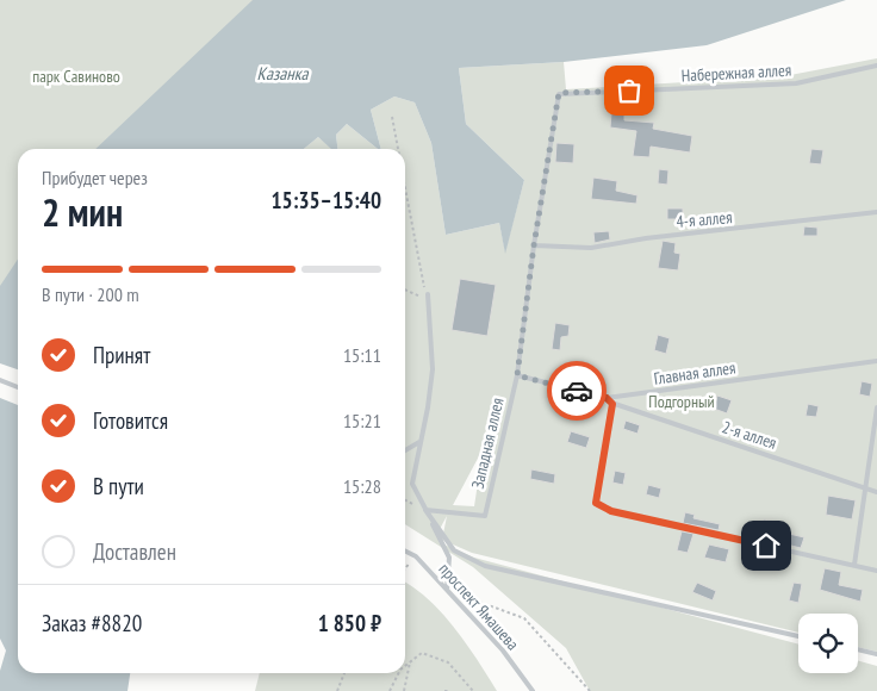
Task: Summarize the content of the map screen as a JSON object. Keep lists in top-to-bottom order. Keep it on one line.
{"streets":{"lane":["Набережная аллея","4-я аллея","Главная аллея","2-я аллея","Западная аллея","проспект Ямашева"]},"crossings":[["Набережная аллея","Западная аллея"],["4-я аллея","Западная аллея"],["Главная аллея","Западная аллея"]],"water":["Казанка"],"parks":["парк Савиново","Подгорный"],"page":{"heading":["2 мин","Прибудет через","15:35–15:40"],"panel":["Заказ #8820","1 850 ₽"],"bar":"В пути · 200 m","list":[["Принят","15:11"],["Готовится","15:21"],["В пути","15:28"],"Доставлен"]}}
